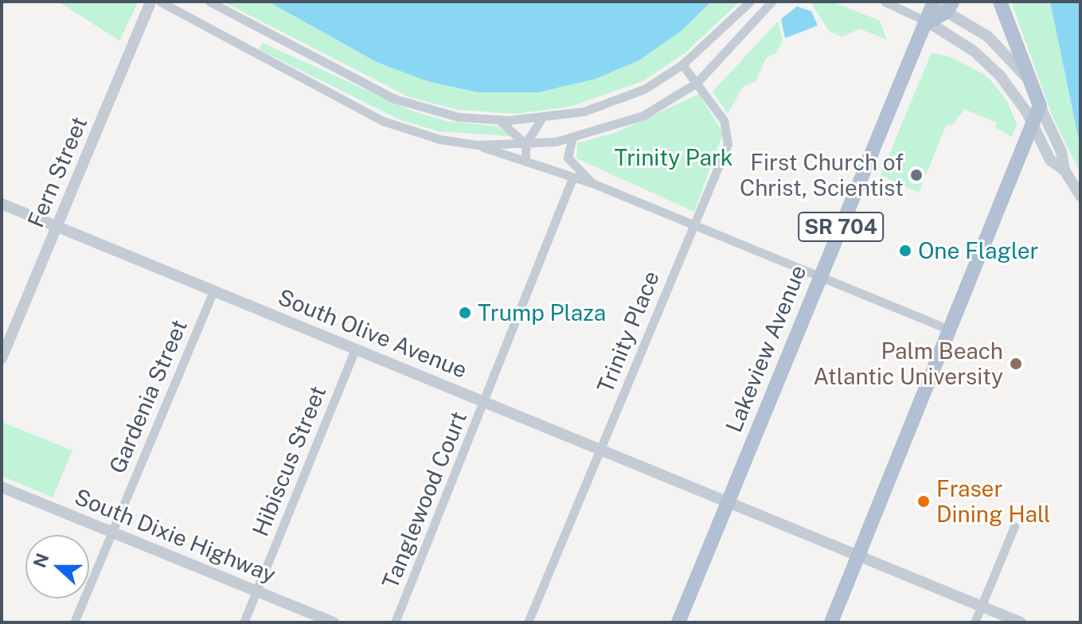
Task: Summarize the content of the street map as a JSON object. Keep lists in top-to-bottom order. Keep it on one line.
{"streets":{"main road":["SR 704","Lakeview Avenue"],"street":["Fern Street","Trinity Place","South Olive Avenue","Gardenia Street","Hibiscus Street","Tanglewood Court","South Dixie Highway"]},"crossings":[["Fern Street","South Olive Avenue"],["Trinity Place","South Olive Avenue"],["South Olive Avenue","Lakeview Avenue"],["South Olive Avenue","Gardenia Street"],["South Olive Avenue","Hibiscus Street"],["South Olive Avenue","Tanglewood Court"],["Gardenia Street","South Dixie Highway"],["Hibiscus Street","South Dixie Highway"]],"parks":["Trinity Park"],"places":["First Church of Christ, Scientist","One Flagler","Trump Plaza","Palm Beach Atlantic University","Fraser Dining Hall"],"north":"left"}
